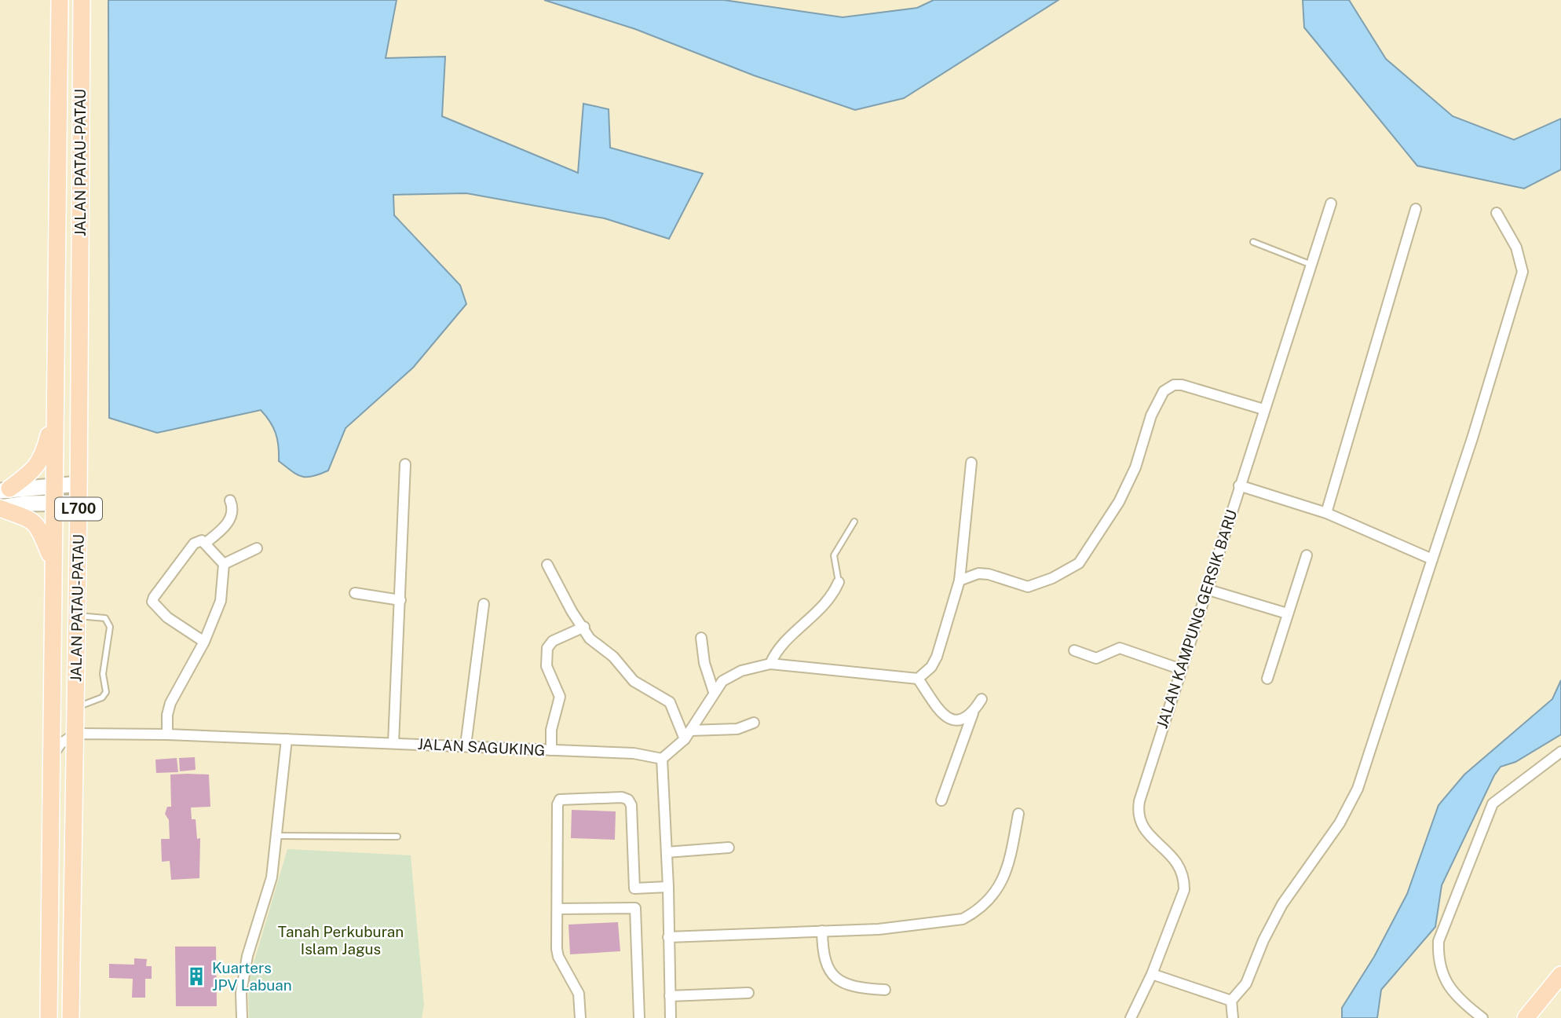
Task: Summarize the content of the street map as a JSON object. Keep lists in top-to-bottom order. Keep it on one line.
{"streets":{"main road":["JALAN PATAU-PATAU","L700"],"street":["JALAN KAMPUNG GERSIK BARU","JALAN SAGUKING"]},"crossings":[["JALAN PATAU-PATAU","JALAN SAGUKING"]],"parks":["Tanah Perkuburan Islam Jagus"],"places":{"building":["Kuarters JPV Labuan"]}}
